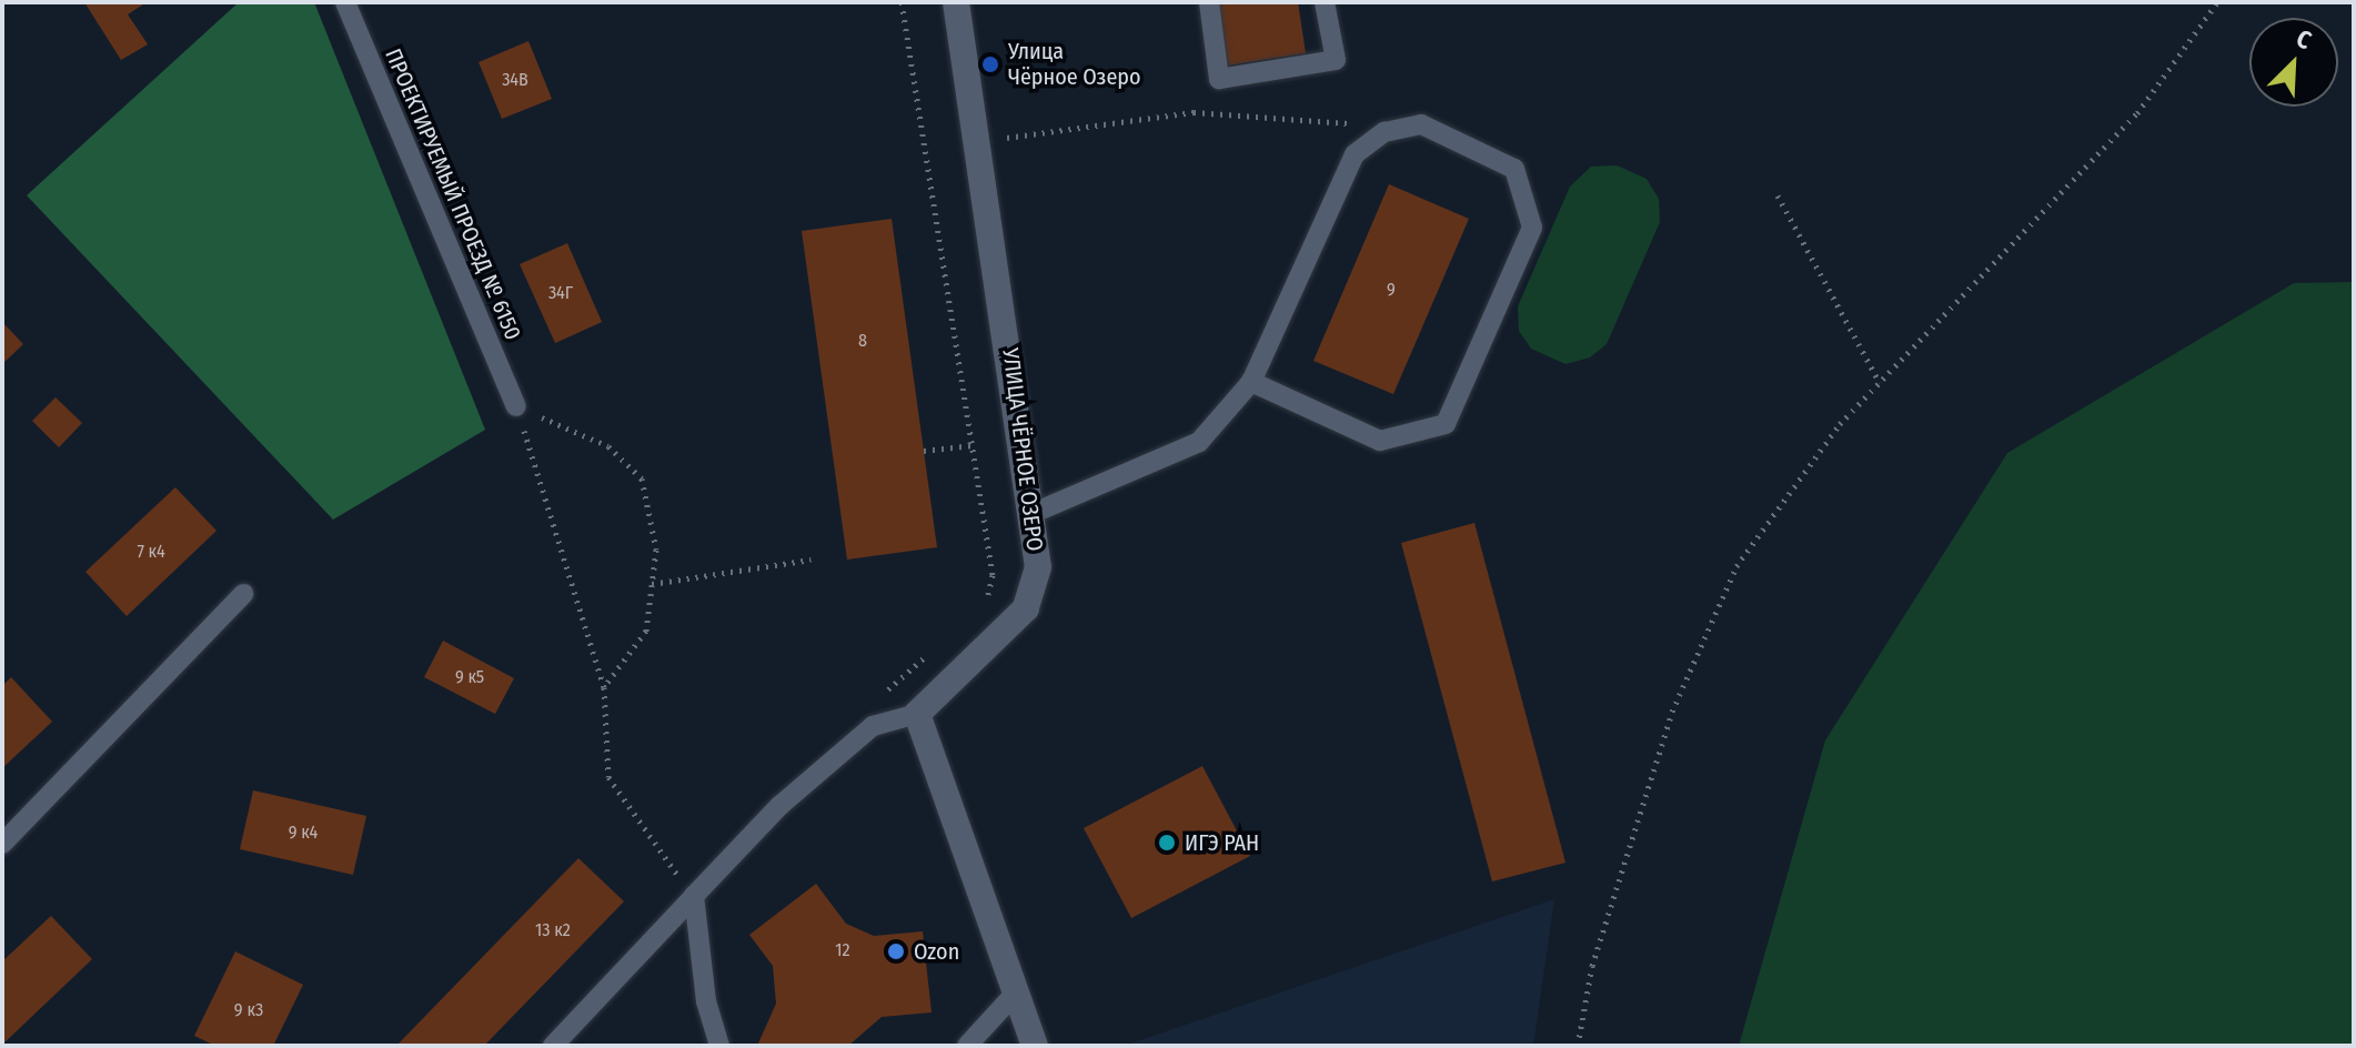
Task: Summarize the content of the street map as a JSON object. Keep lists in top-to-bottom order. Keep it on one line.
{"streets":{"street":["УЛИЦА ЧЁРНОЕ ОЗЕРО"],"lane":["ПРОЕКТИРУЕМЫЙ ПРОЕЗД № 6150"]},"places":["Улица Чёрное Озеро","ИГЭ РАН","Ozon"],"house_numbers":["34В","9","34Г","8","7 к4","9 к5","9 к4","13 к2","12","9 к3"],"north":"top right"}
